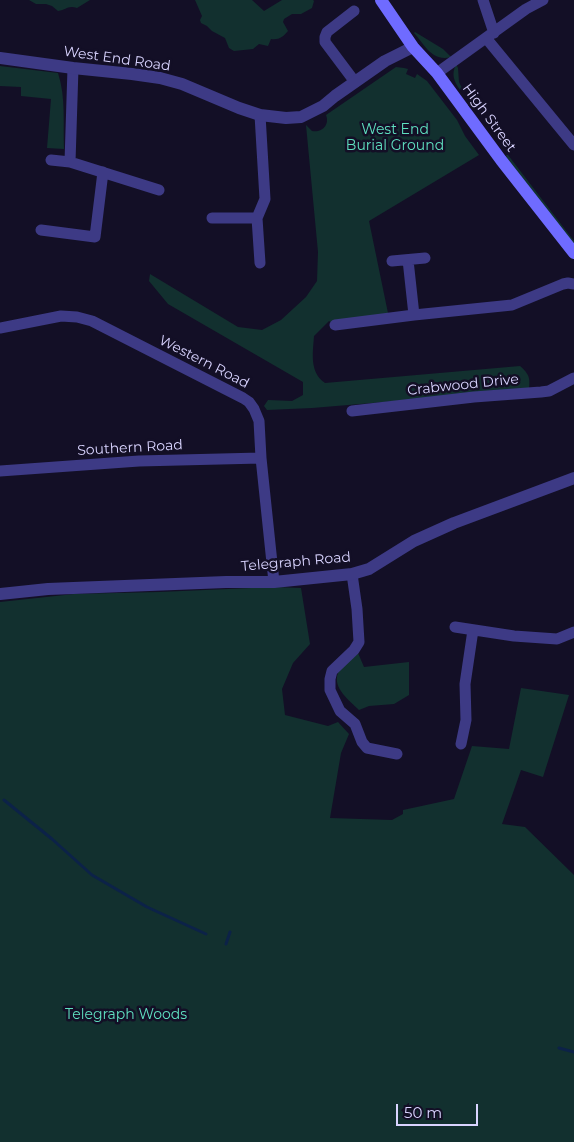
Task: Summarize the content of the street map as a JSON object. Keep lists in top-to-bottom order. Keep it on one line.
{"streets":{"main road":["High Street"],"street":["West End Road","Western Road","Crabwood Drive","Southern Road","Telegraph Road"]},"crossings":[["West End Road","High Street"],["Western Road","Southern Road"],["Western Road","Telegraph Road"]],"parks":["West End Burial Ground","Telegraph Woods"],"scale_bar":"50 m"}
